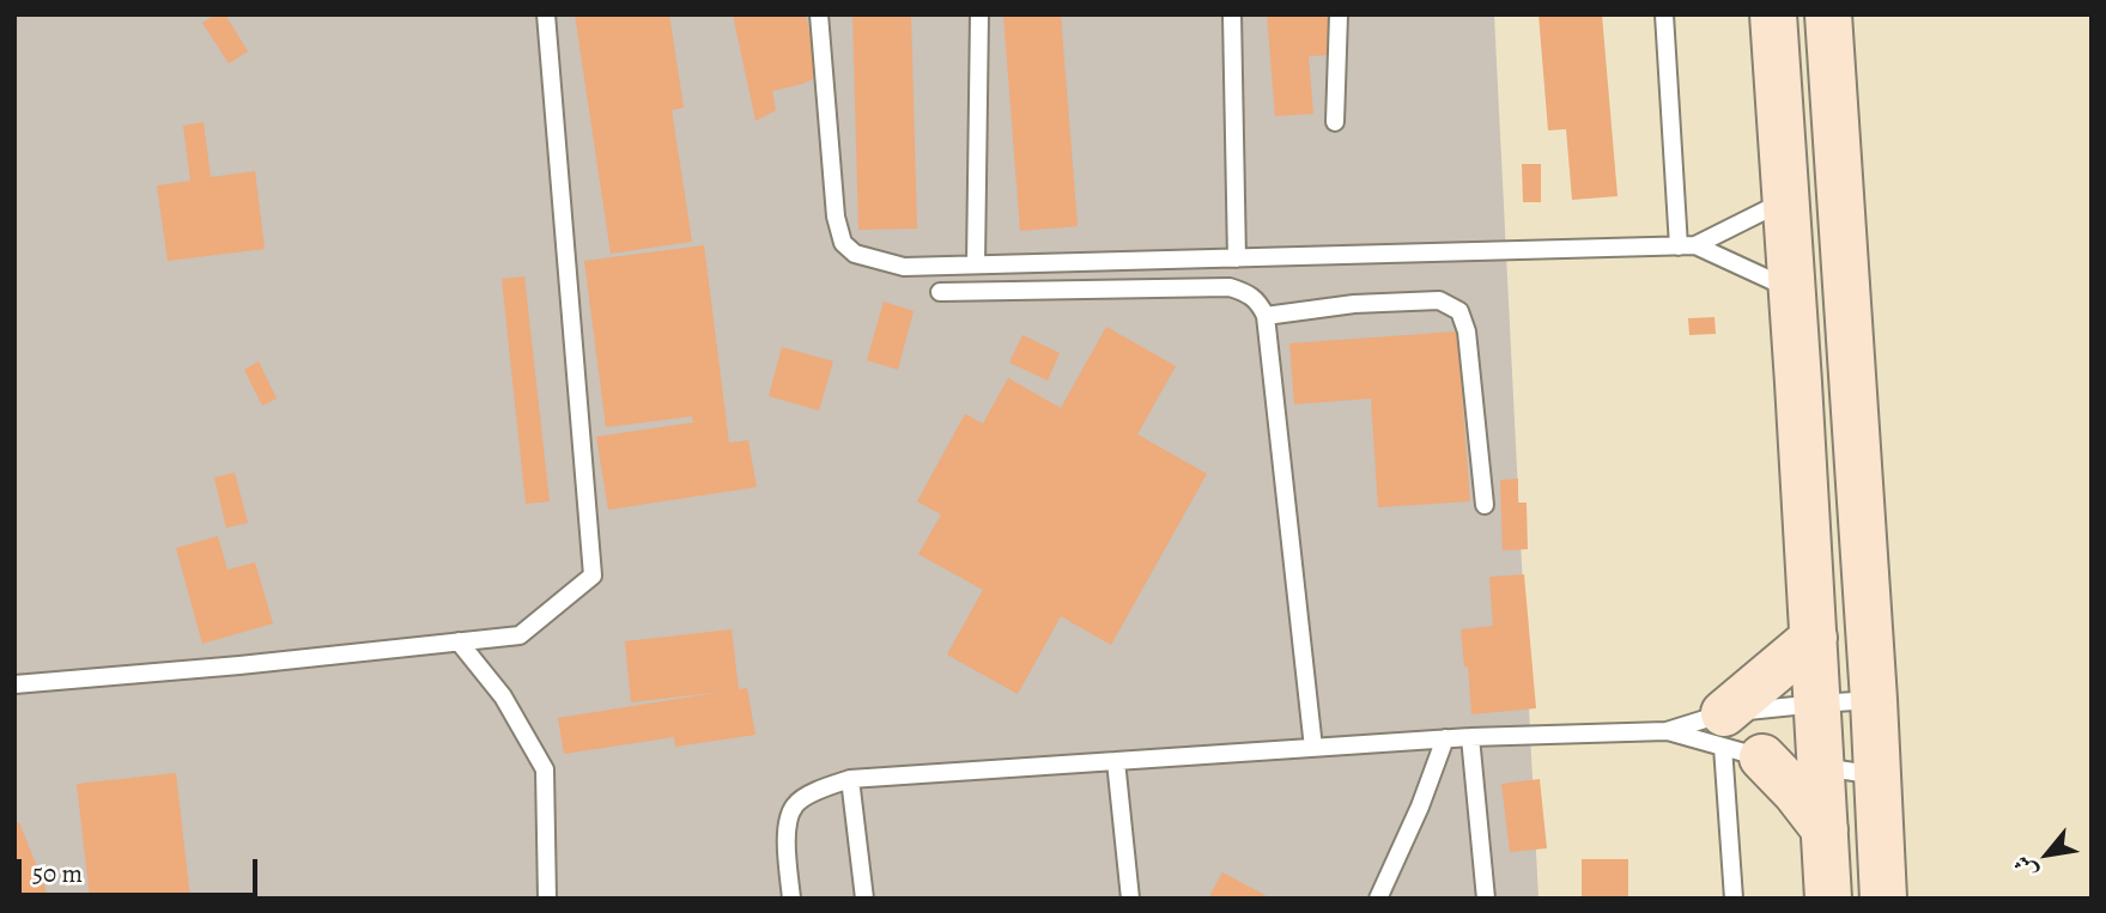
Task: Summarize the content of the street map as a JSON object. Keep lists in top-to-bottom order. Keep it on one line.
{"scale_bar":"50 m","north":"bottom left"}
